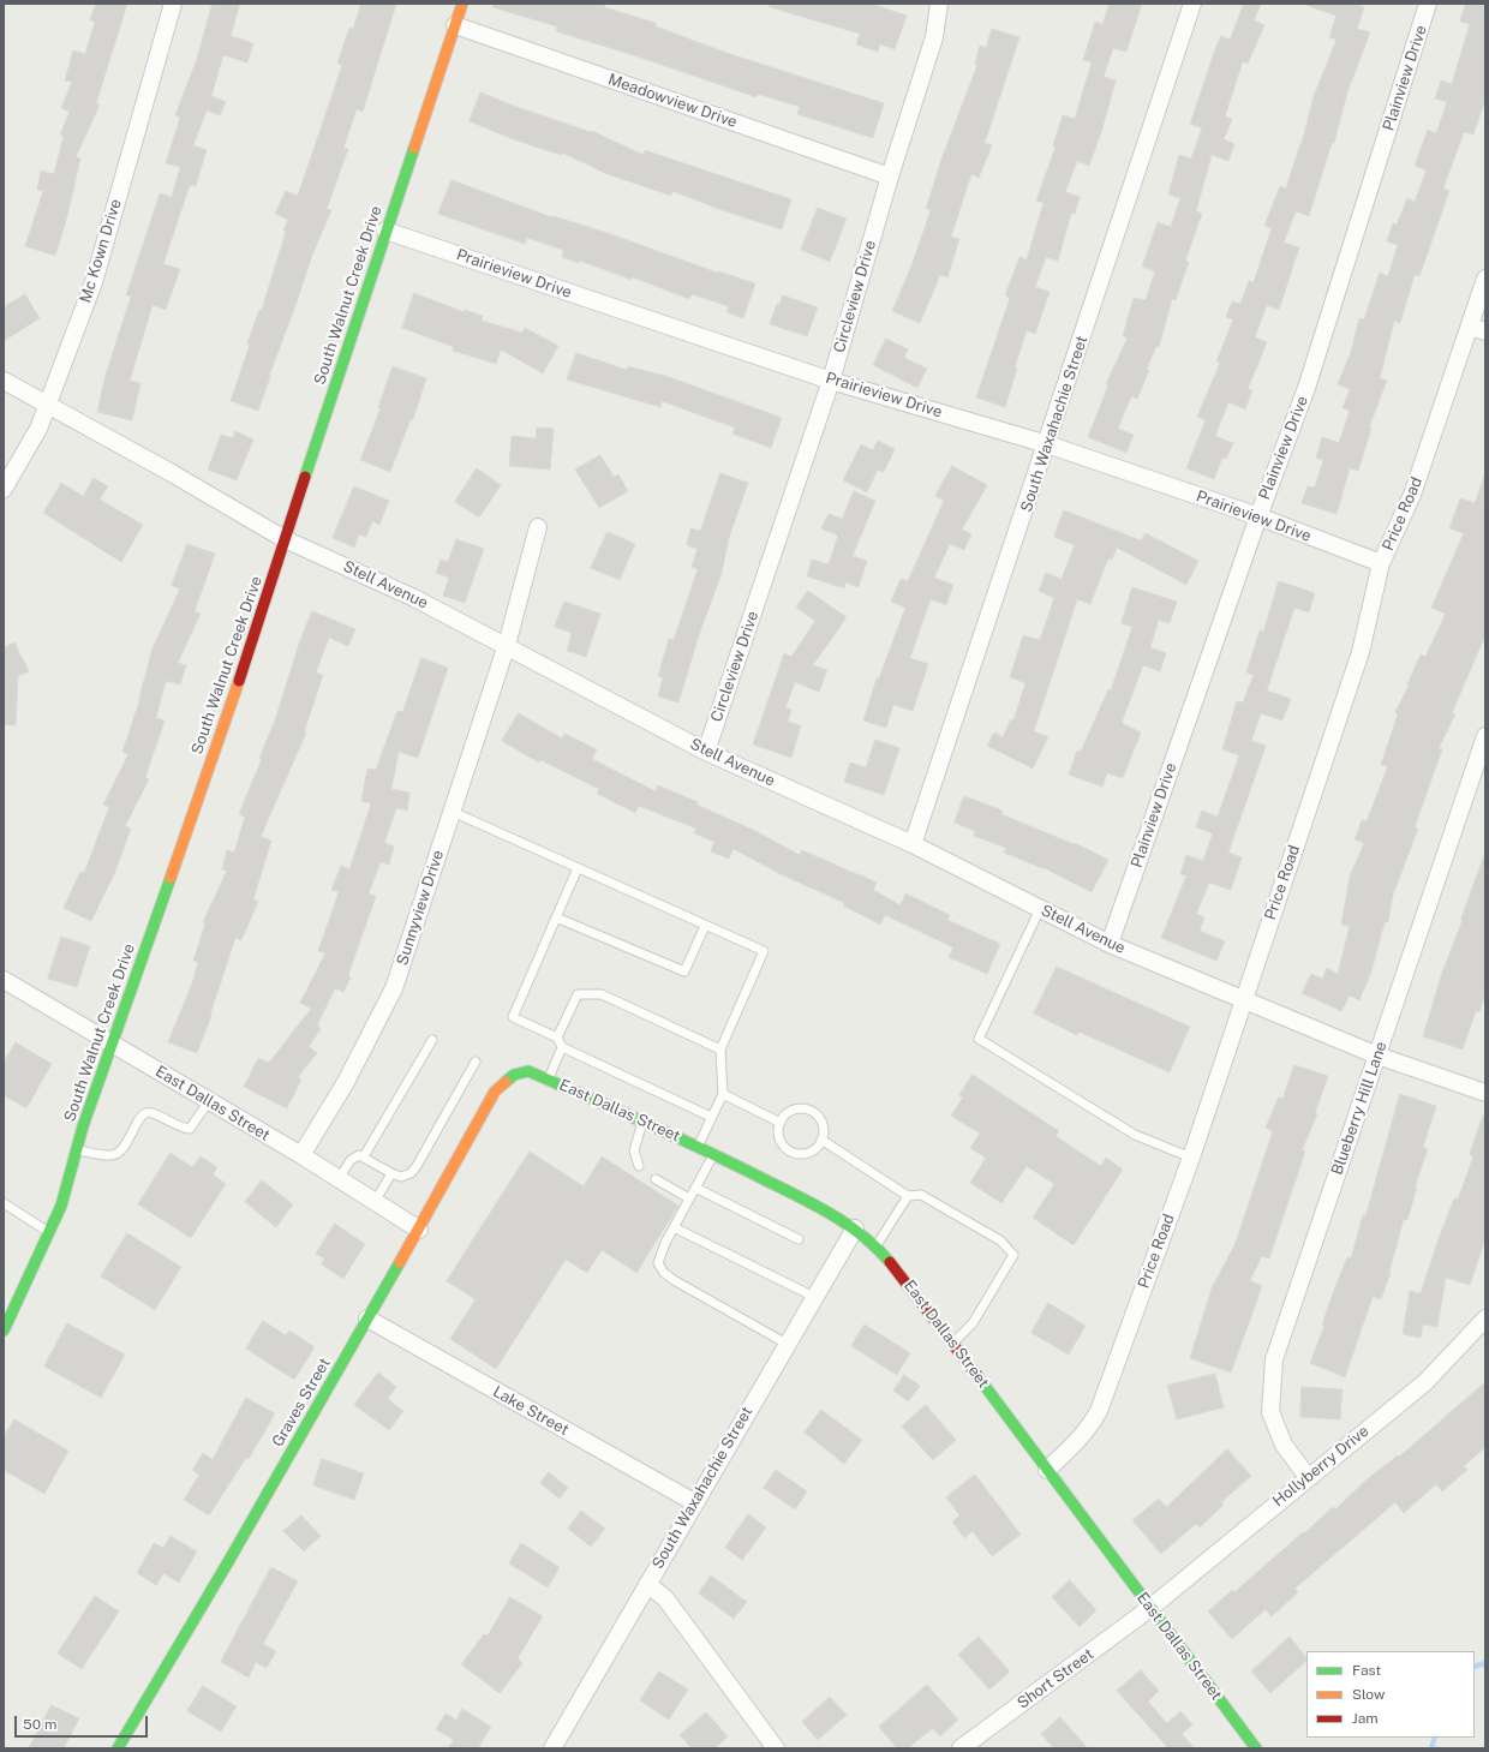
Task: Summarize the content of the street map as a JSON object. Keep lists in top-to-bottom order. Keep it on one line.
{"streets":{"street":["Plainview Drive","Meadowview Drive","Mc Kown Drive","Prairieview Drive","South Walnut Creek Drive","Circleview Drive","South Waxahachie Street","Price Road","Stell Avenue","Sunnyview Drive","East Dallas Street","Blueberry Hill Lane","Graves Street","Lake Street","Hollyberry Drive","Short Street"]},"crossings":[["Plainview Drive","Prairieview Drive"],["Plainview Drive","Stell Avenue"],["Meadowview Drive","South Walnut Creek Drive"],["Meadowview Drive","Circleview Drive"],["Mc Kown Drive","Stell Avenue"],["Prairieview Drive","South Walnut Creek Drive"],["Prairieview Drive","Circleview Drive"],["Prairieview Drive","South Waxahachie Street"],["Prairieview Drive","Price Road"],["South Walnut Creek Drive","Stell Avenue"],["South Walnut Creek Drive","East Dallas Street"],["Circleview Drive","Stell Avenue"],["South Waxahachie Street","Stell Avenue"],["South Waxahachie Street","East Dallas Street"],["South Waxahachie Street","Lake Street"],["Price Road","Stell Avenue"],["Price Road","East Dallas Street"],["Stell Avenue","Sunnyview Drive"],["Stell Avenue","Blueberry Hill Lane"],["Sunnyview Drive","East Dallas Street"],["East Dallas Street","Graves Street"],["East Dallas Street","Hollyberry Drive"],["East Dallas Street","Short Street"],["Blueberry Hill Lane","Hollyberry Drive"],["Graves Street","Lake Street"],["Hollyberry Drive","Short Street"]],"legend":["Fast","Slow","Jam"],"scale_bar":"50 m"}
